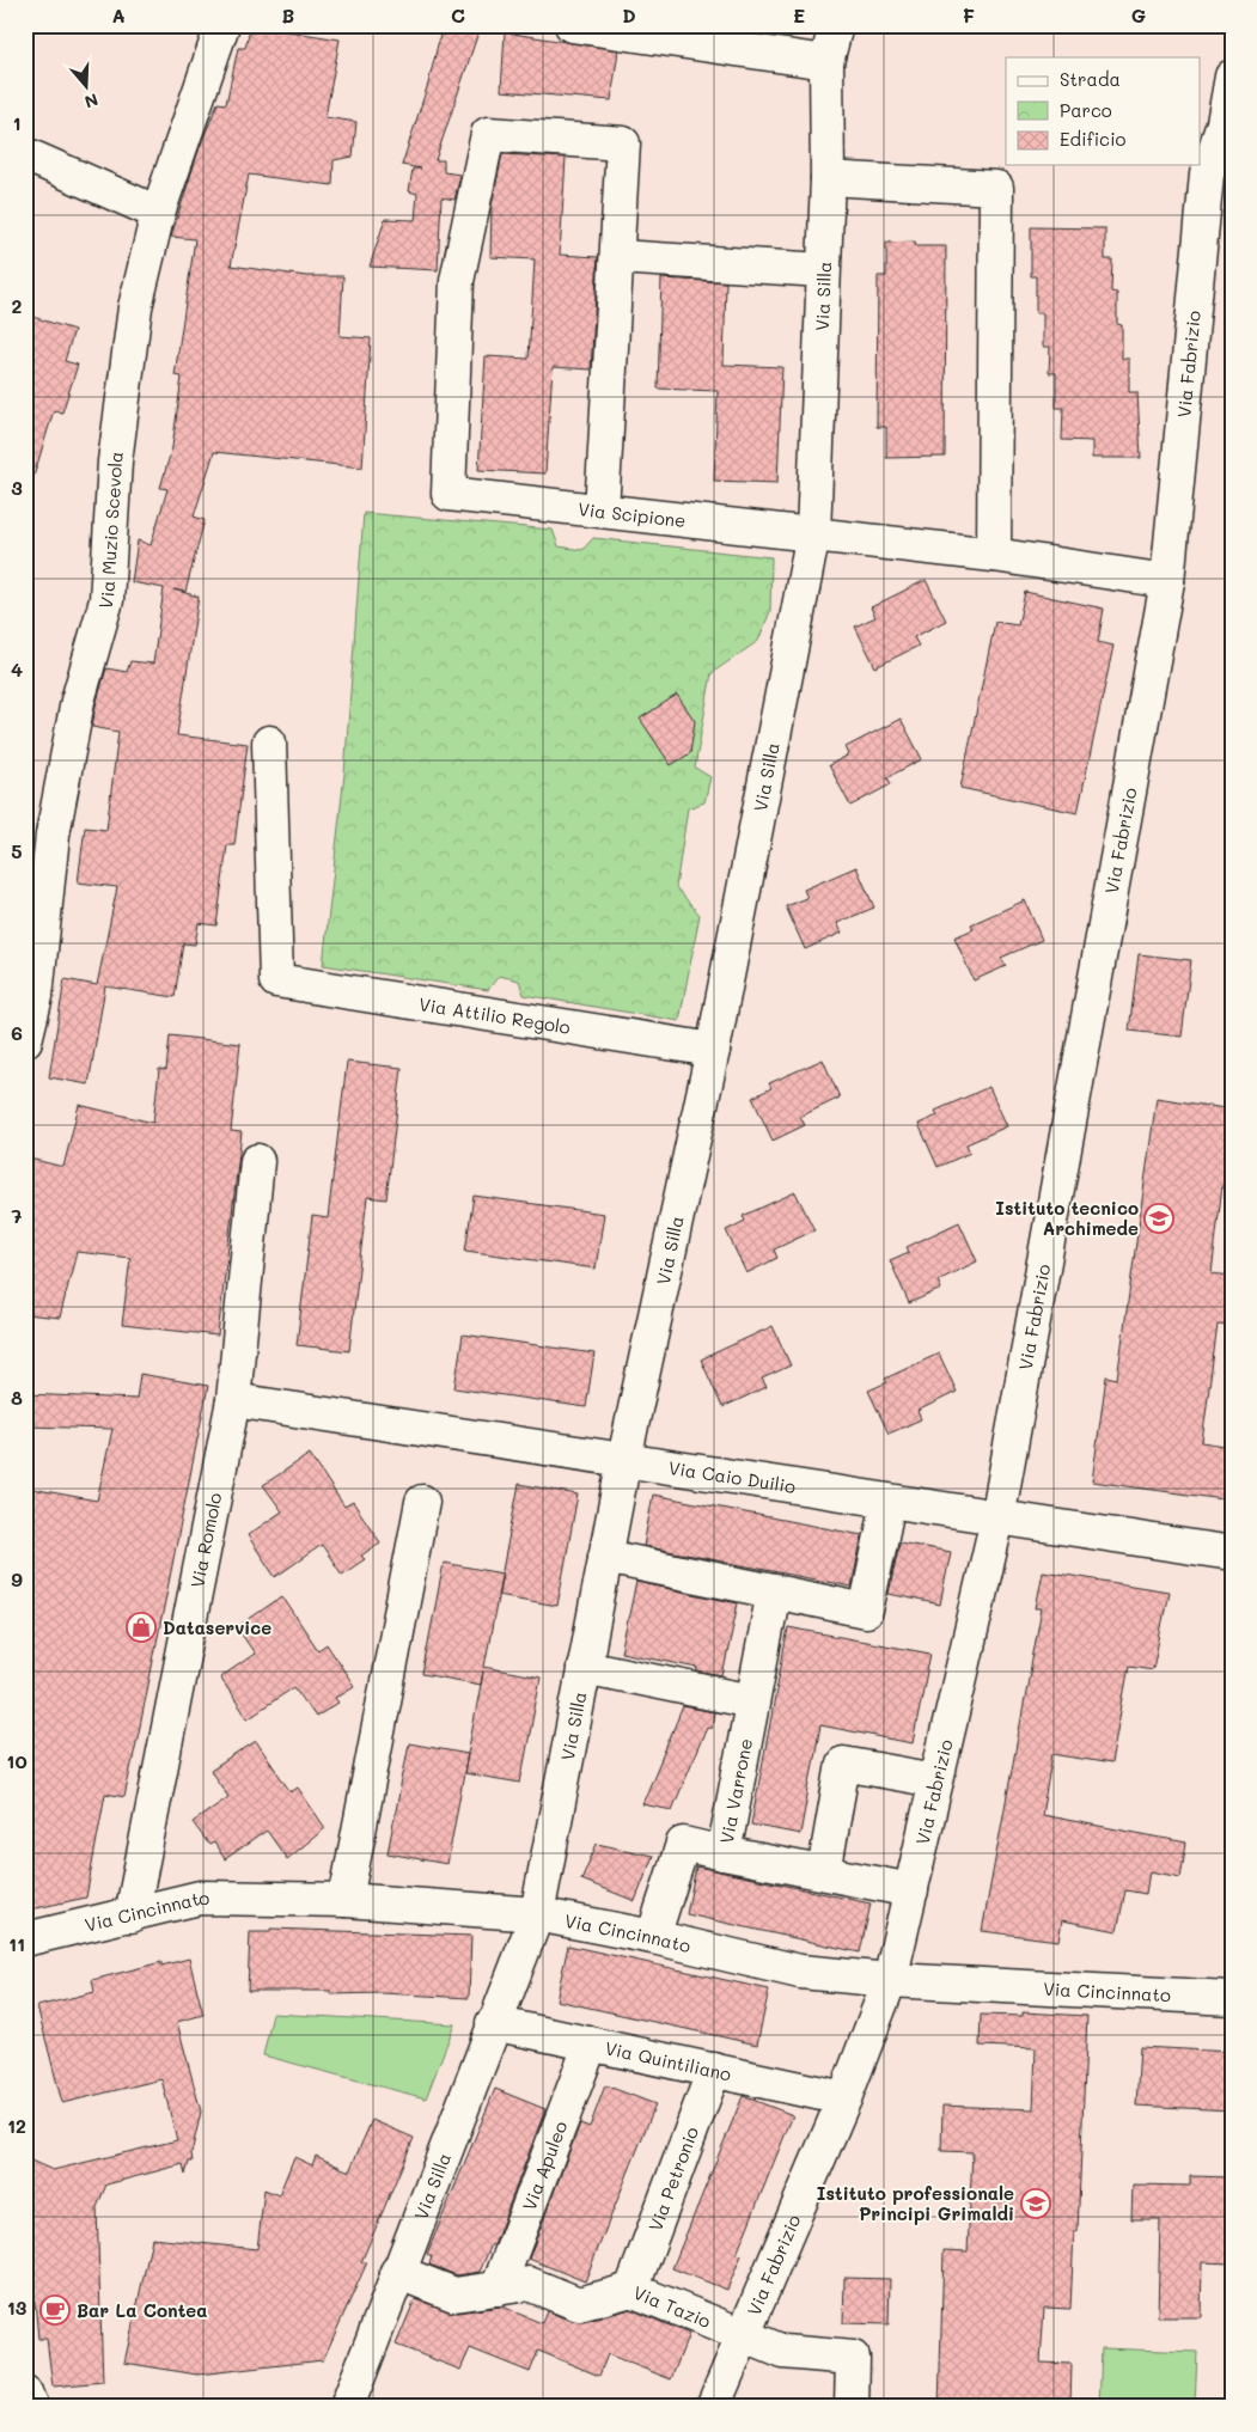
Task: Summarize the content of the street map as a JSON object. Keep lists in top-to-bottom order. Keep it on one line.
{"streets":{"street":["Via Silla","Via Fabrizio","Via Scipione","Via Muzio Scevola","Via Attilio Regolo","Via Caio Duilio","Via Romolo","Via Varrone","Via Cincinnato","Via Quintiliano","Via Apuleo","Via Petronio","Via Tazio"]},"crossings":[["Via Silla","Via Scipione"],["Via Silla","Via Attilio Regolo"],["Via Silla","Via Caio Duilio"],["Via Silla","Via Cincinnato"],["Via Silla","Via Quintiliano"],["Via Silla","Via Tazio"],["Via Fabrizio","Via Scipione"],["Via Fabrizio","Via Caio Duilio"],["Via Fabrizio","Via Cincinnato"],["Via Fabrizio","Via Quintiliano"],["Via Fabrizio","Via Tazio"],["Via Caio Duilio","Via Romolo"],["Via Romolo","Via Cincinnato"],["Via Varrone","Via Cincinnato"],["Via Quintiliano","Via Apuleo"],["Via Quintiliano","Via Petronio"],["Via Apuleo","Via Tazio"],["Via Petronio","Via Tazio"]],"places":{"school or university":["Istituto tecnico Archimede","Istituto professionale Principi Grimaldi"],"shop":["Dataservice"],"cafe":["Bar La Contea"]},"legend":["Strada","Parco","Edificio"],"north":"bottom","grid":{"columns":["A","B","C","D","E","F","G"],"rows":["1","2","3","4","5","6","7","8","9","10","11","12","13"]}}
